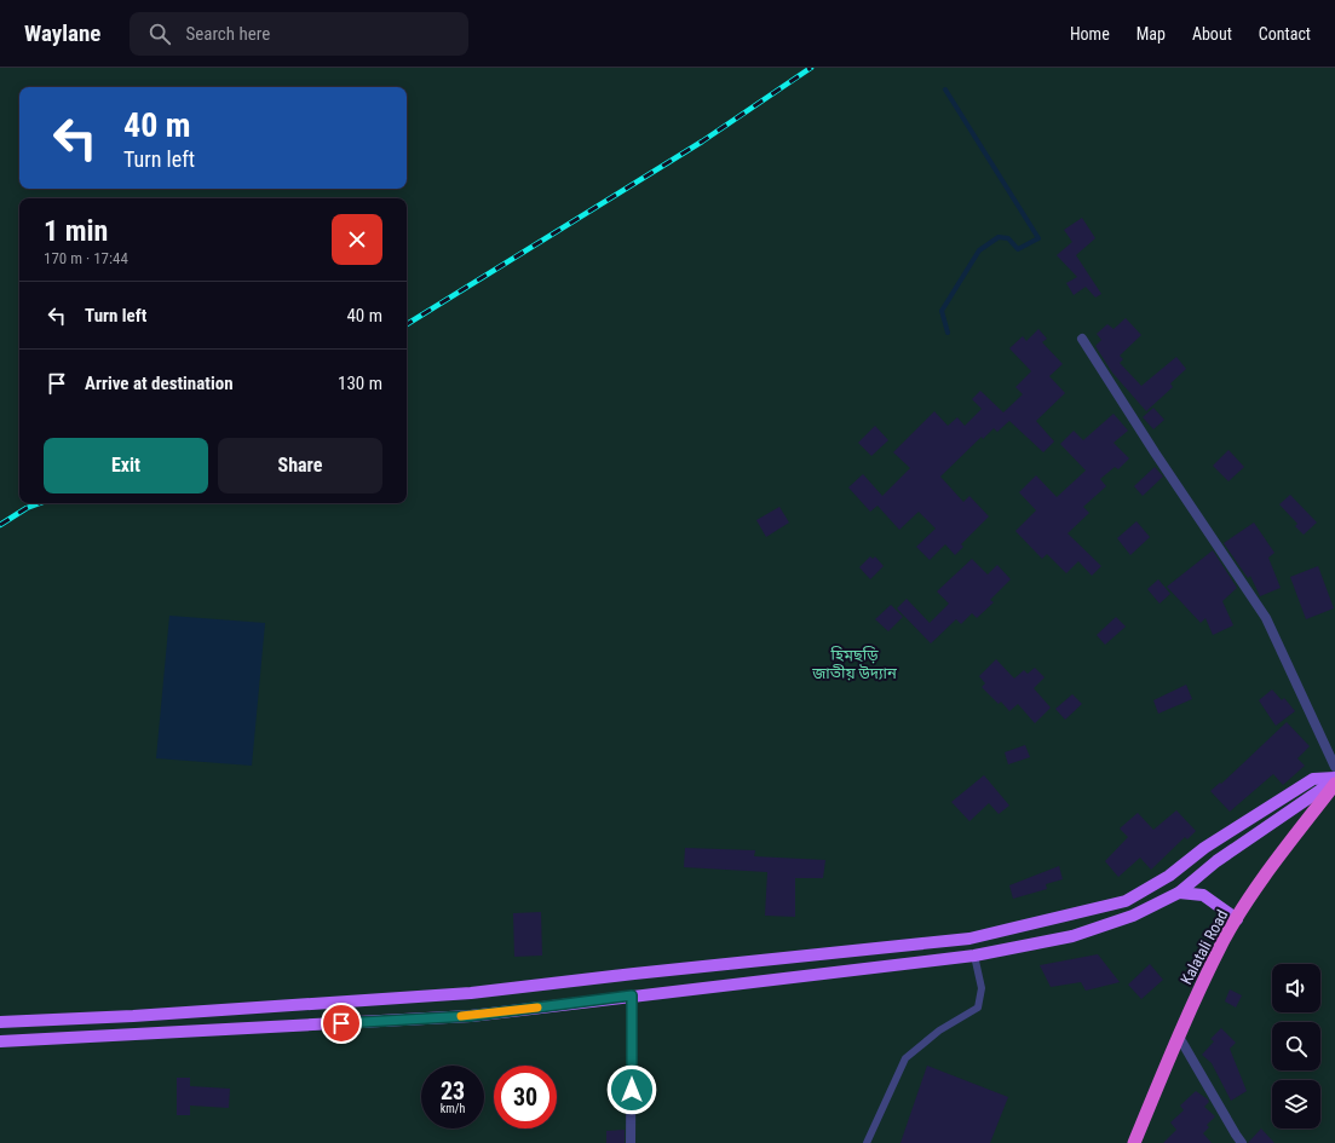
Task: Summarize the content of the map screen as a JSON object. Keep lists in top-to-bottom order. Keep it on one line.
{"streets":{"highway":["Kalatali Road"]},"parks":["হিমছড়ি জাতীয় উদ্যান"],"page":{"header":"Waylane","search":"Search here","nav":["Home","Map","About","Contact"],"turn":["40 m","Turn left"],"heading":["1 min","170 m · 17:44"],"list":[{"name":"Turn left","value":"40 m"},{"name":"Arrive at destination","value":"130 m"}],"buttons":["Exit","Share"],"speed":"23 km/h","limit":"30"}}
